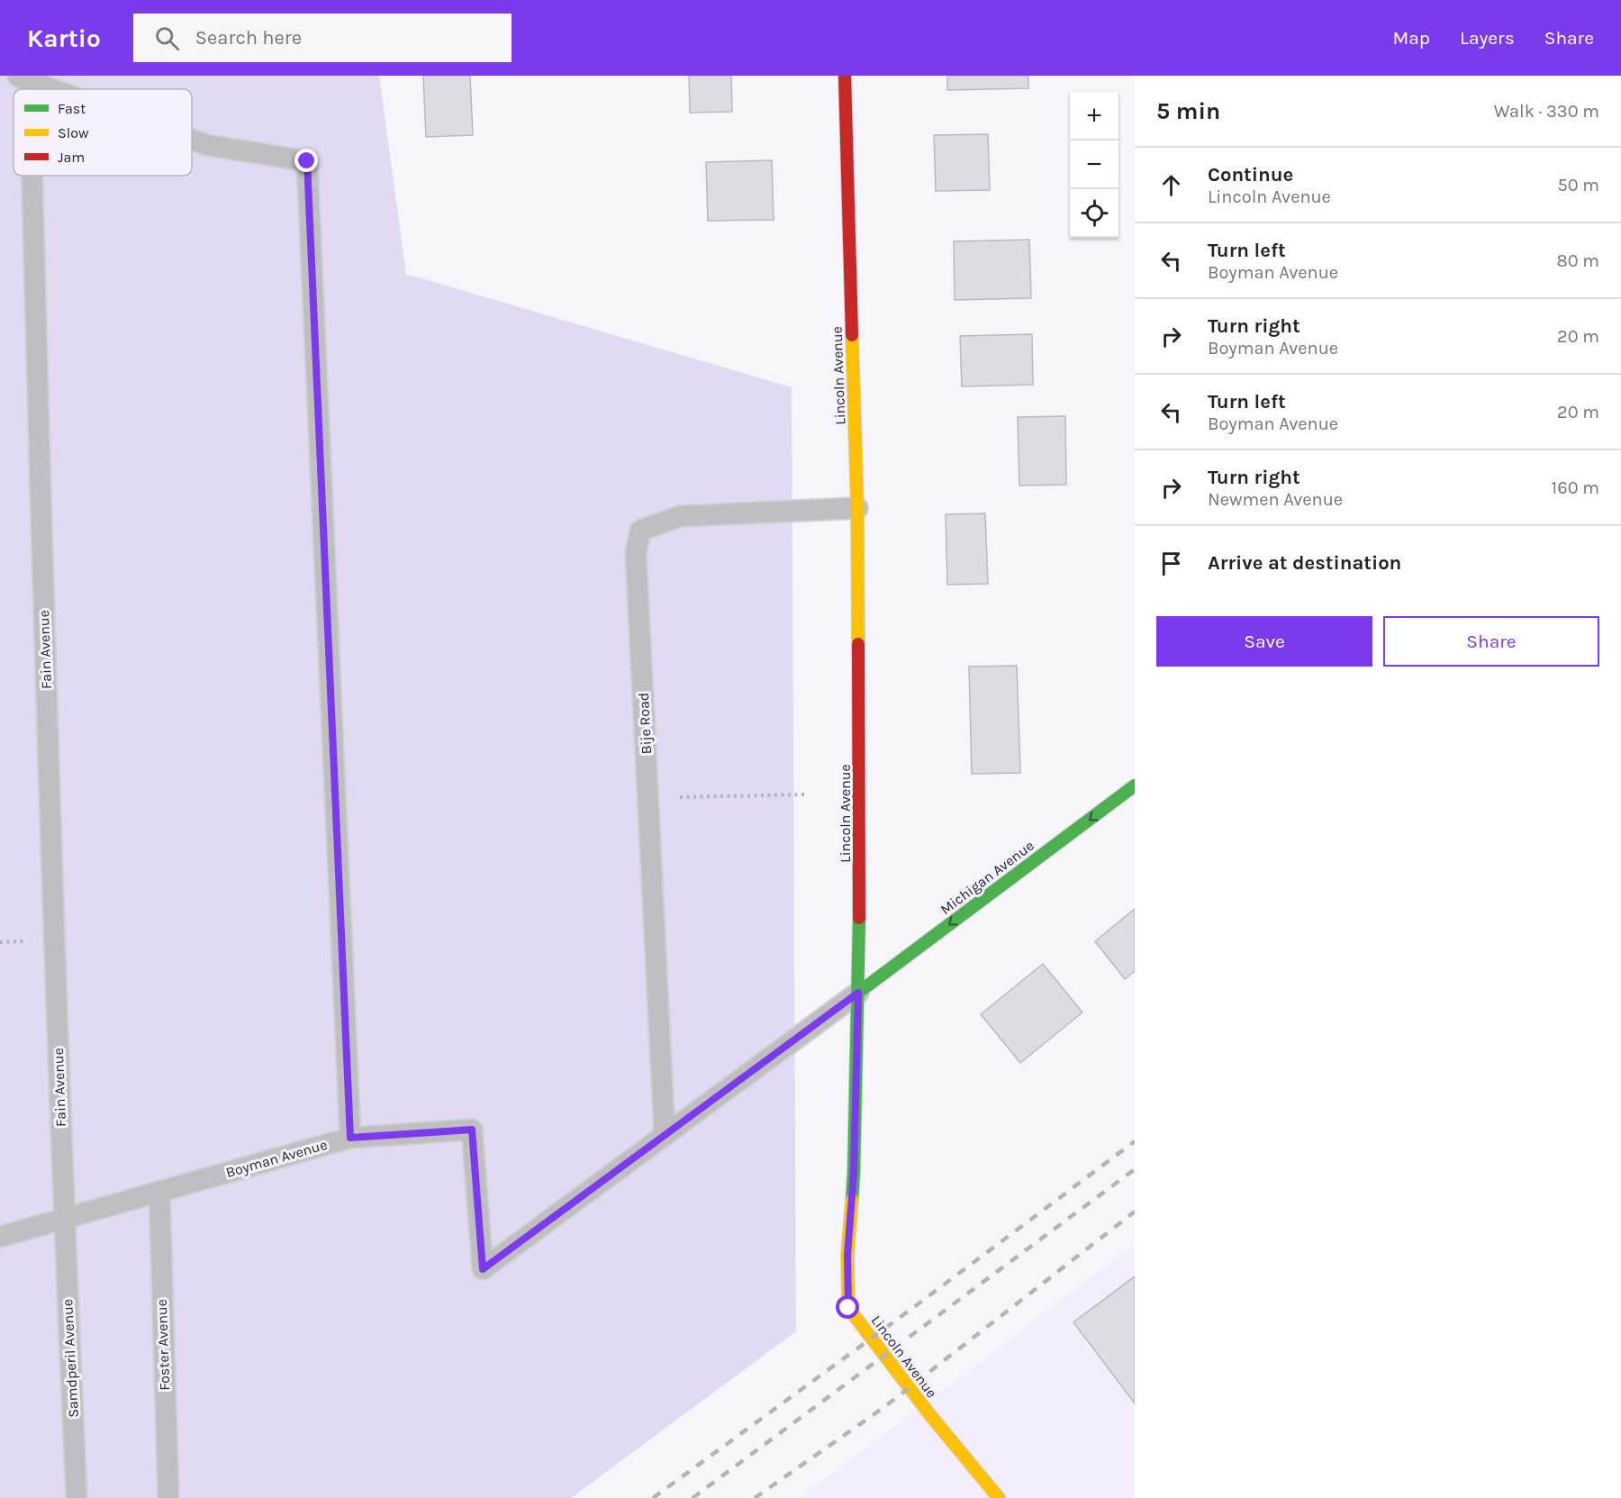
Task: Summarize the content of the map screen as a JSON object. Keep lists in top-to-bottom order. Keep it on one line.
{"streets":{"street":["Lincoln Avenue","Michigan Avenue"],"lane":["Fain Avenue","Bije Road","Boyman Avenue","Foster Avenue","Samdperil Avenue"]},"crossings":[["Lincoln Avenue","Bije Road"],["Lincoln Avenue","Michigan Avenue"],["Lincoln Avenue","Boyman Avenue"],["Fain Avenue","Boyman Avenue"],["Fain Avenue","Samdperil Avenue"],["Bije Road","Boyman Avenue"],["Michigan Avenue","Boyman Avenue"],["Boyman Avenue","Foster Avenue"],["Boyman Avenue","Samdperil Avenue"]],"one_way":["Michigan Avenue"],"legend":["Fast","Slow","Jam"],"page":{"header":"Kartio","search":"Search here","nav":["Map","Layers","Share"],"heading":["5 min","Walk · 330 m"],"map_buttons":["+","−"],"list":[["Continue","Lincoln Avenue","50 m"],["Turn left","Boyman Avenue","80 m"],["Turn right","Boyman Avenue","20 m"],["Turn left","Boyman Avenue","20 m"],["Turn right","Newmen Avenue","160 m"],"Arrive at destination"],"buttons":["Save","Share"]}}
